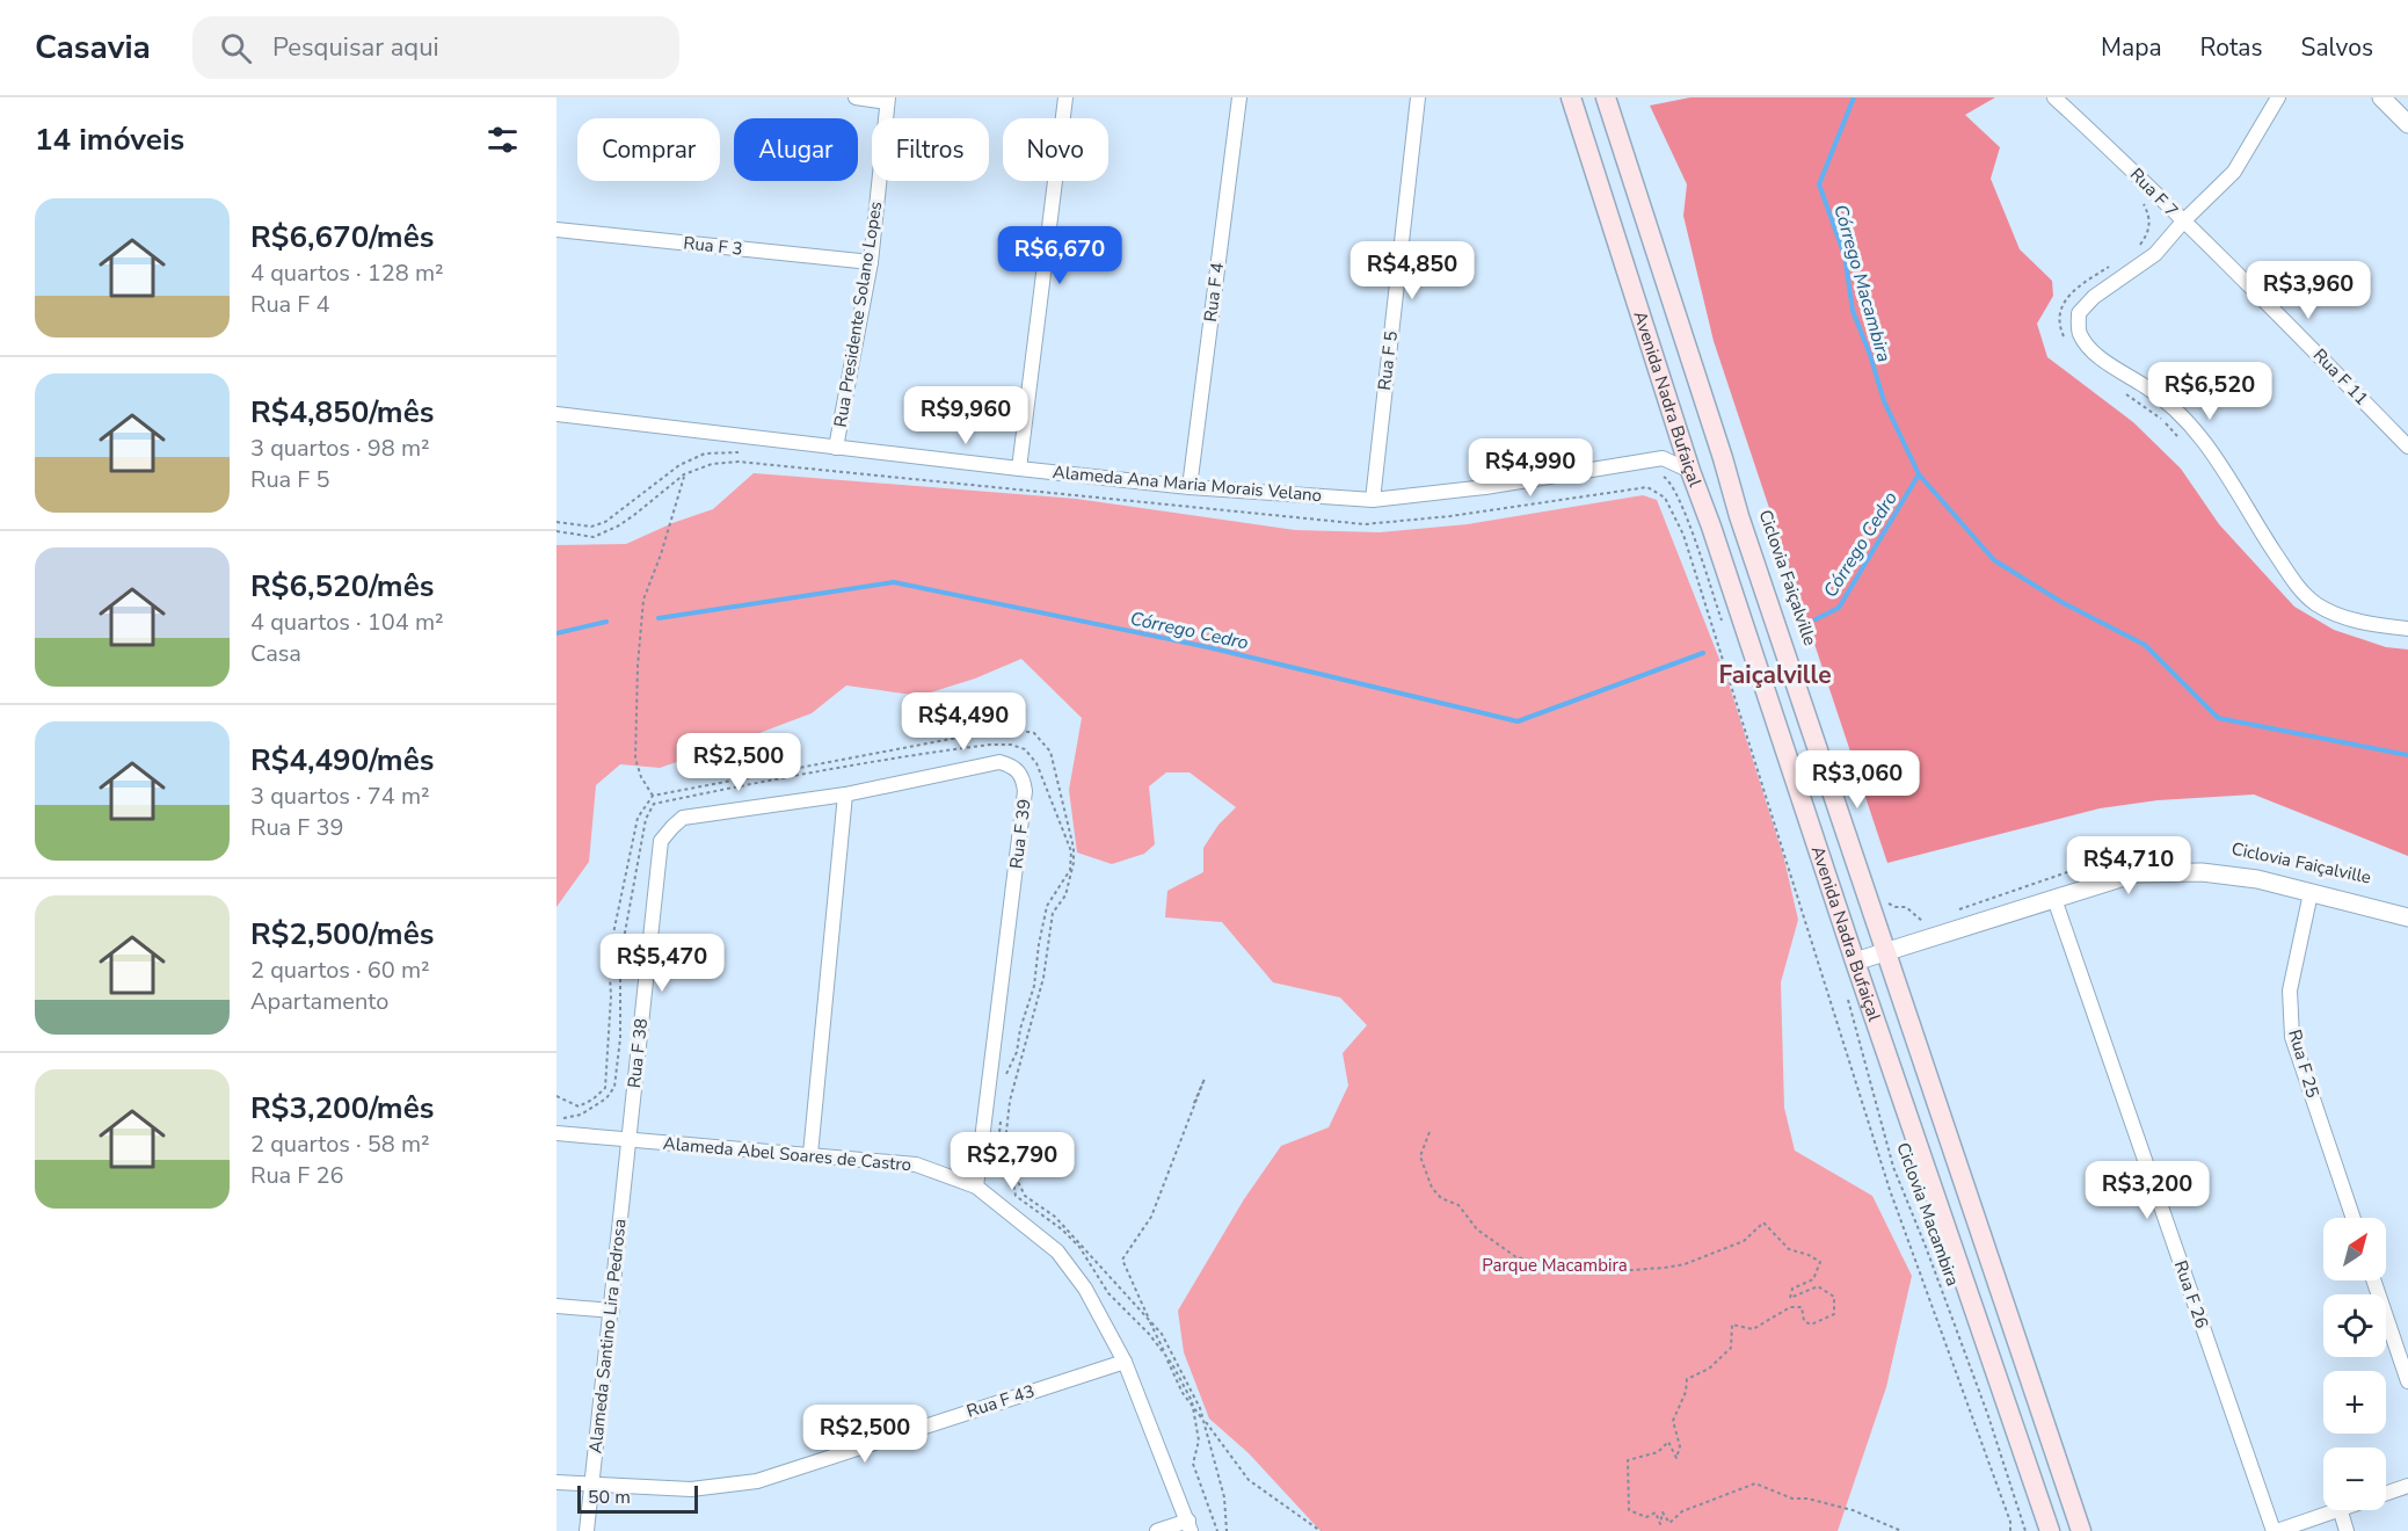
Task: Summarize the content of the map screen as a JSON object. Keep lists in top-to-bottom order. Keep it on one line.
{"streets":{"main road":["Avenida Nadra Bufaiçal"],"street":["Rua F 7","Rua F 3","Rua F 4","Rua Presidente Solano Lopes","Rua F 5","Rua F 11","Alameda Ana Maria Morais Velano","Rua F 39","Rua F 38","Rua F 25","Alameda Abel Soares de Castro","Rua F 26","Alameda Santino Lira Pedrosa","Rua F 43"],"path":["Ciclovia Macambira"]},"crossings":[["Rua F 7","Rua F 11"],["Rua F 3","Rua Presidente Solano Lopes"],["Rua F 4","Alameda Ana Maria Morais Velano"],["Rua Presidente Solano Lopes","Alameda Ana Maria Morais Velano"],["Rua F 5","Alameda Ana Maria Morais Velano"],["Avenida Nadra Bufaiçal","Alameda Ana Maria Morais Velano"],["Rua F 39","Rua F 38"],["Rua F 39","Alameda Abel Soares de Castro"],["Rua F 38","Alameda Abel Soares de Castro"],["Rua F 38","Alameda Santino Lira Pedrosa"],["Alameda Abel Soares de Castro","Alameda Santino Lira Pedrosa"],["Alameda Abel Soares de Castro","Rua F 43"],["Alameda Santino Lira Pedrosa","Rua F 43"]],"districts":["Faiçalville"],"water":["Córrego Macambira","Córrego Cedro"],"parks":["Parque Macambira"],"scale_bar":"50 m","north":"top right","page":{"header":"Casavia","search":"Pesquisar aqui","nav":["Mapa","Rotas","Salvos"],"heading":"14 imóveis","chip":["Comprar","Alugar","Filtros","Novo"],"list":[{"name":"R$6,670/mês","note":"4 quartos · 128 m² · Rua F 4"},{"name":"R$4,850/mês","note":"3 quartos · 98 m² · Rua F 5"},{"name":"R$6,520/mês","note":"4 quartos · 104 m² · Casa"},{"name":"R$4,490/mês","note":"3 quartos · 74 m² · Rua F 39"},{"name":"R$2,500/mês","note":"2 quartos · 60 m² · Apartamento"},{"name":"R$3,200/mês","note":"2 quartos · 58 m² · Rua F 26"}],"price":["R$6,670","R$4,850","R$3,960","R$6,520","R$9,960","R$4,990","R$4,490","R$2,500","R$3,060","R$4,710","R$5,470","R$2,790","R$3,200","R$2,500"],"map_buttons":["+","−"],"scale":"50 m"}}
